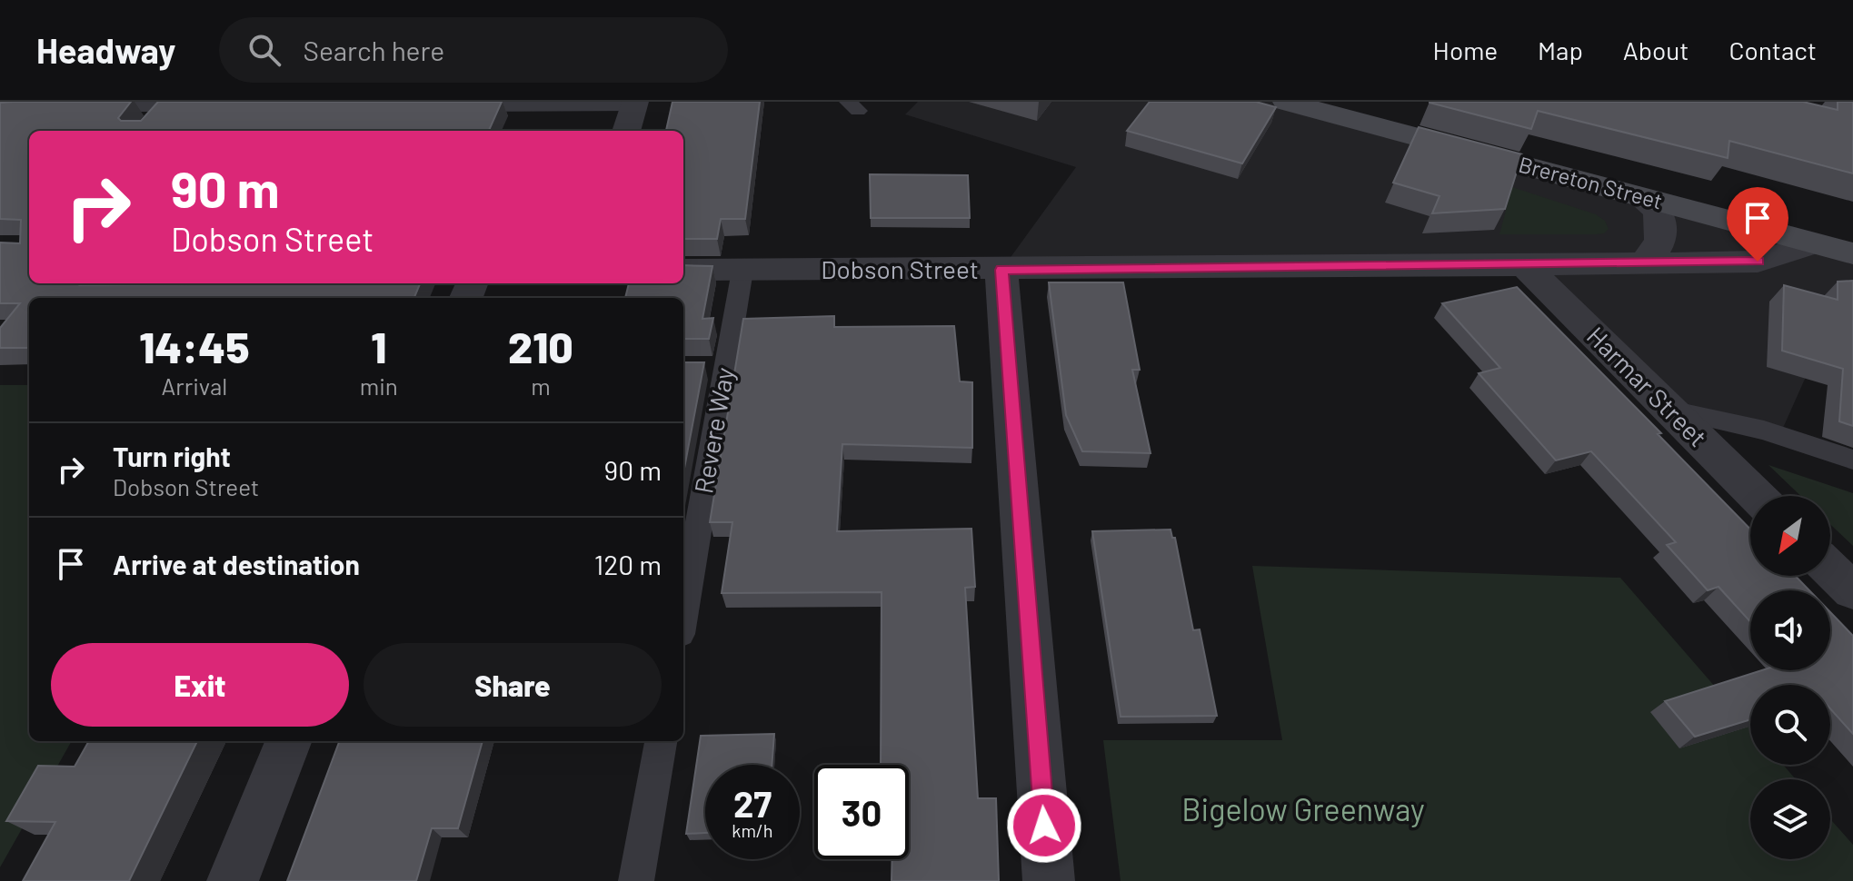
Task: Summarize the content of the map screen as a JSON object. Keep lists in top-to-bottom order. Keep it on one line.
{"streets":{"street":["Brereton Street","Dobson Street","Harmar Street"],"lane":["Revere Way"]},"crossings":[["Brereton Street","Dobson Street"],["Dobson Street","Harmar Street"],["Dobson Street","Revere Way"]],"parks":["Bigelow Greenway"],"north":"bottom left","page":{"header":"Headway","search":"Search here","nav":["Home","Map","About","Contact"],"turn":["90 m","Dobson Street"],"eta":["14:45","Arrival","1","min","210","m"],"list":[{"name":"Turn right","note":"Dobson Street","value":"90 m"},{"name":"Arrive at destination","value":"120 m"}],"buttons":["Exit","Share"],"speed":"27 km/h","limit":"30"}}
